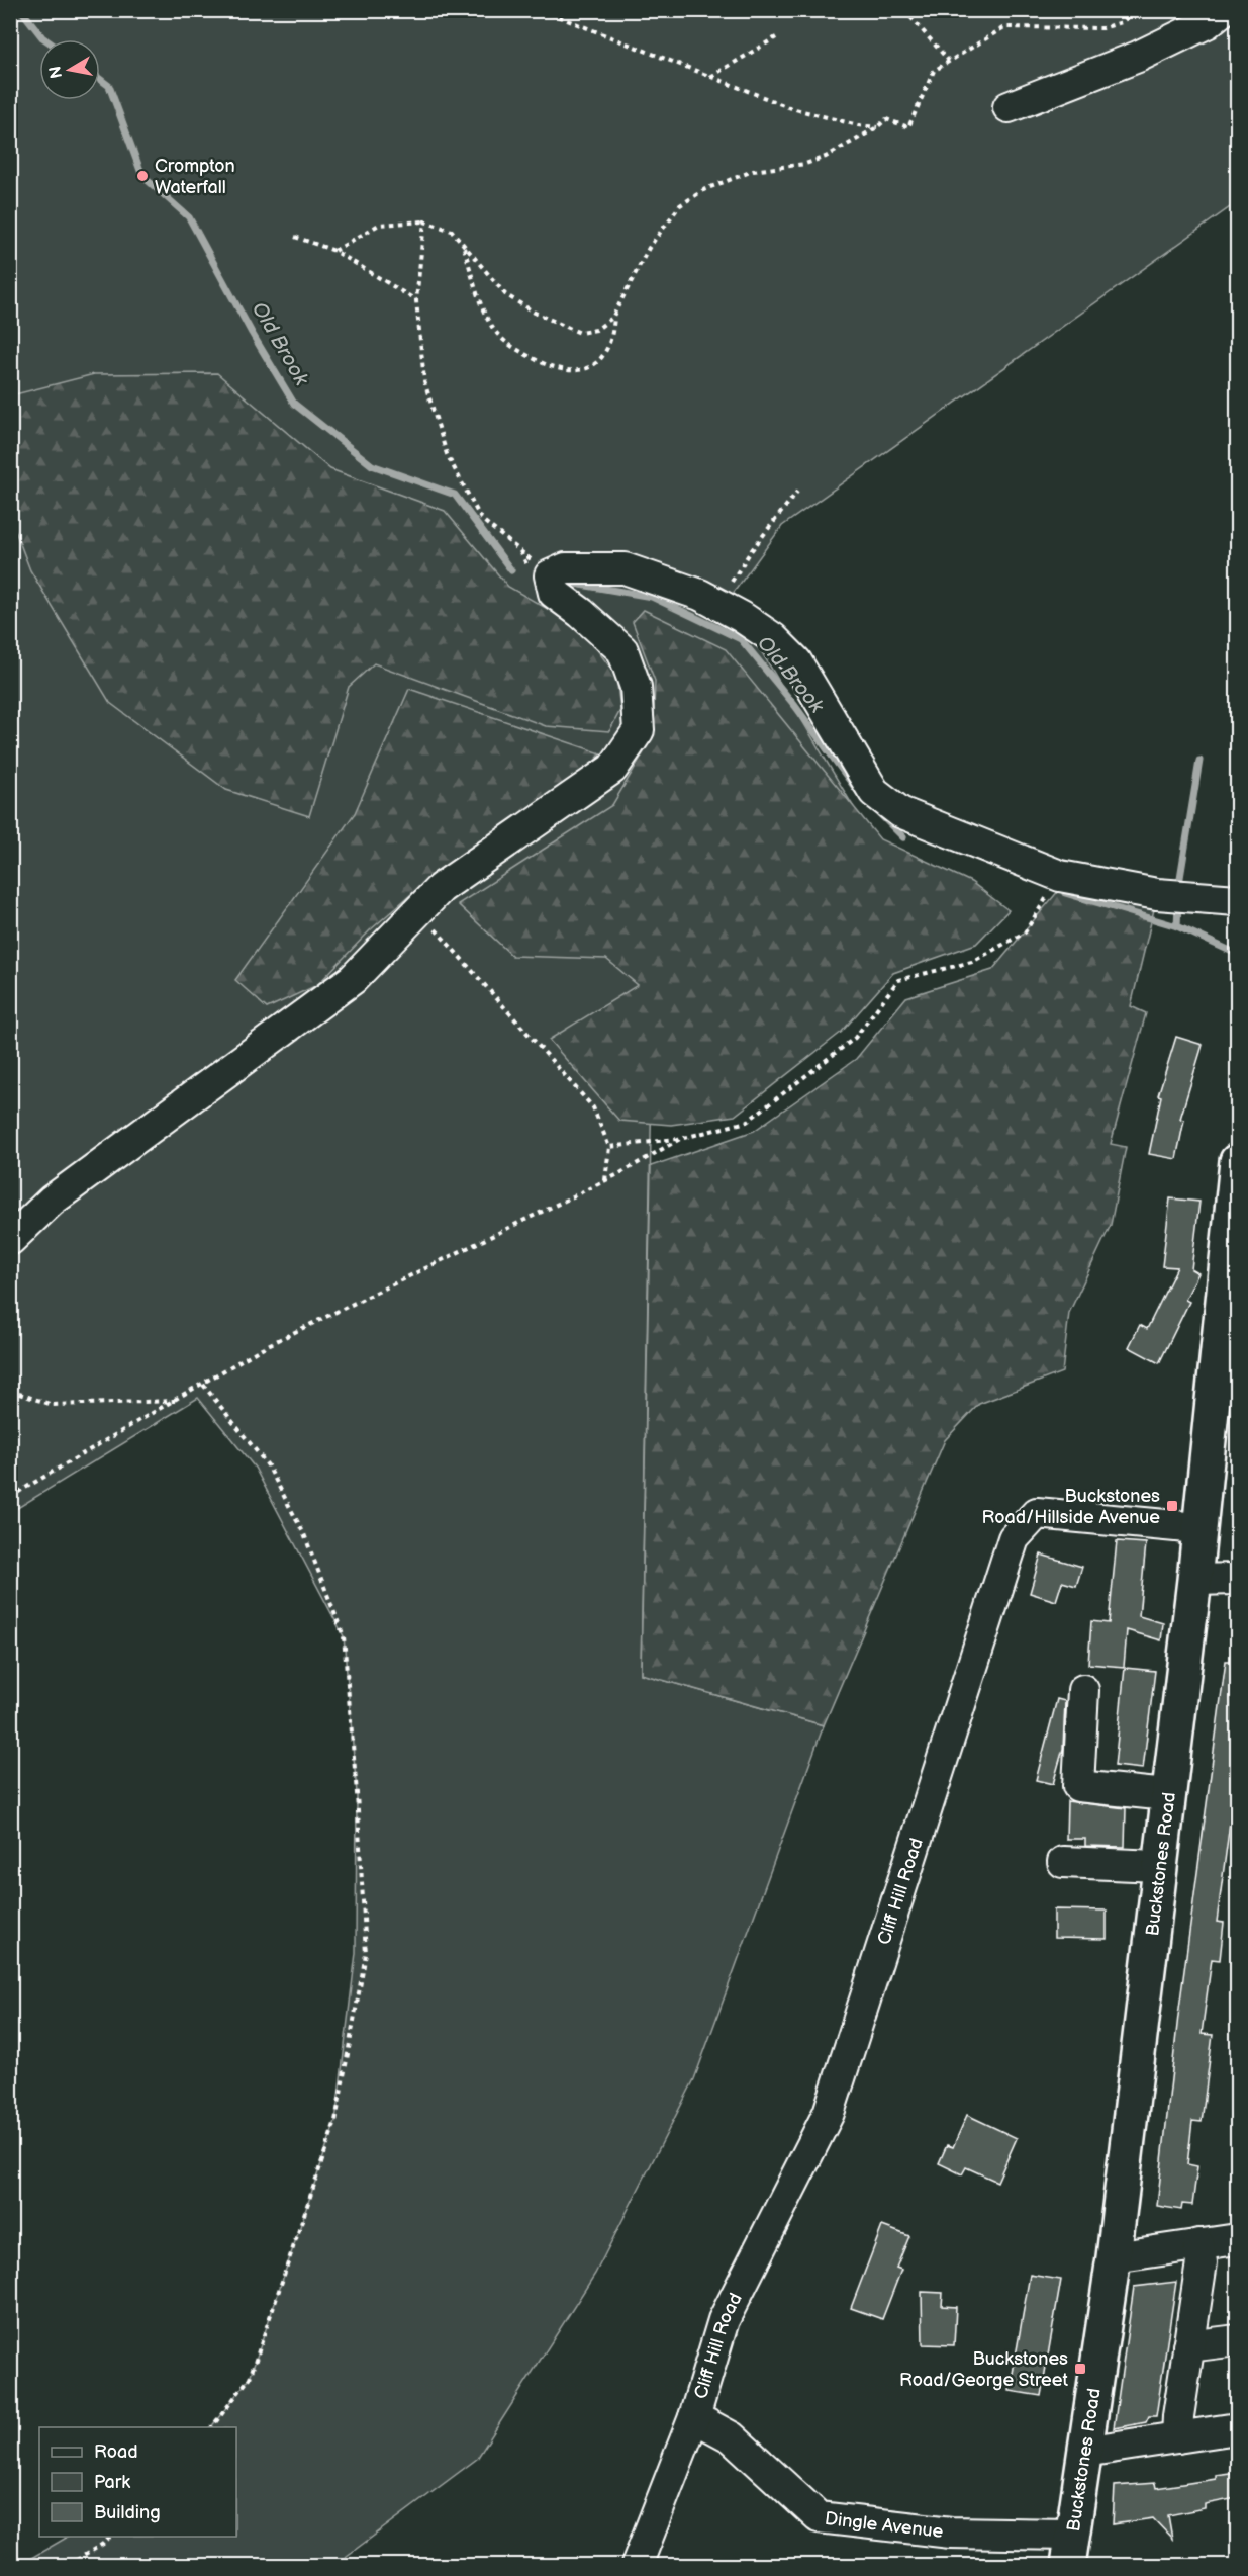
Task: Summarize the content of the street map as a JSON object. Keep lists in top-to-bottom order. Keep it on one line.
{"streets":{"main road":["Buckstones Road"],"street":["Cliff Hill Road","Dingle Avenue"]},"crossings":[["Buckstones Road","Cliff Hill Road"],["Buckstones Road","Dingle Avenue"],["Cliff Hill Road","Dingle Avenue"]],"water":["Old Brook"],"places":{"other":["Crompton Waterfall"],"transit":["Buckstones Road/Hillside Avenue","Buckstones Road/George Street"]},"legend":["Road","Park","Building"],"north":"left"}
